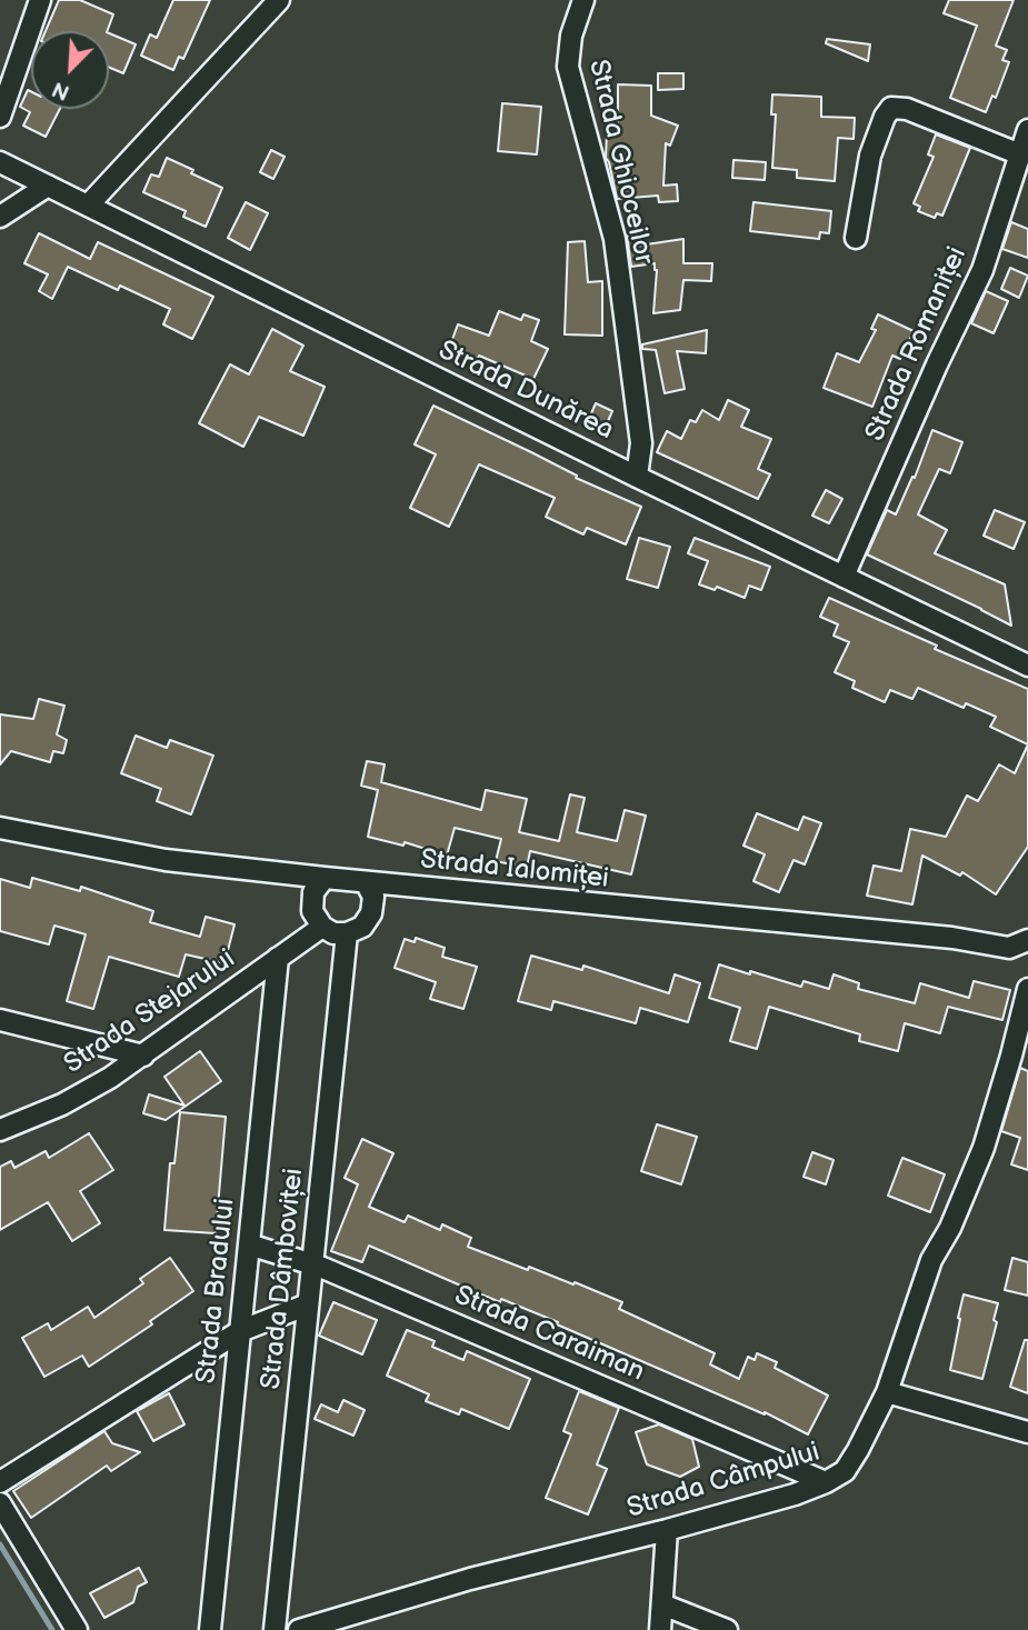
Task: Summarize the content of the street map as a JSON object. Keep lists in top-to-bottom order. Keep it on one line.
{"streets":{"street":["Strada Ghioceilor","Strada Romaniței","Strada Dunărea","Strada Ialomiței","Strada Stejarului","Strada Dâmboviței","Strada Bradului","Strada Caraiman","Strada Câmpului"]},"crossings":[["Strada Ghioceilor","Strada Dunărea"],["Strada Romaniței","Strada Dunărea"],["Strada Ialomiței","Strada Stejarului"],["Strada Ialomiței","Strada Dâmboviței"],["Strada Stejarului","Strada Dâmboviței"],["Strada Stejarului","Strada Bradului"],["Strada Dâmboviței","Strada Caraiman"],["Strada Bradului","Strada Caraiman"],["Strada Caraiman","Strada Câmpului"]],"north":"bottom left"}
